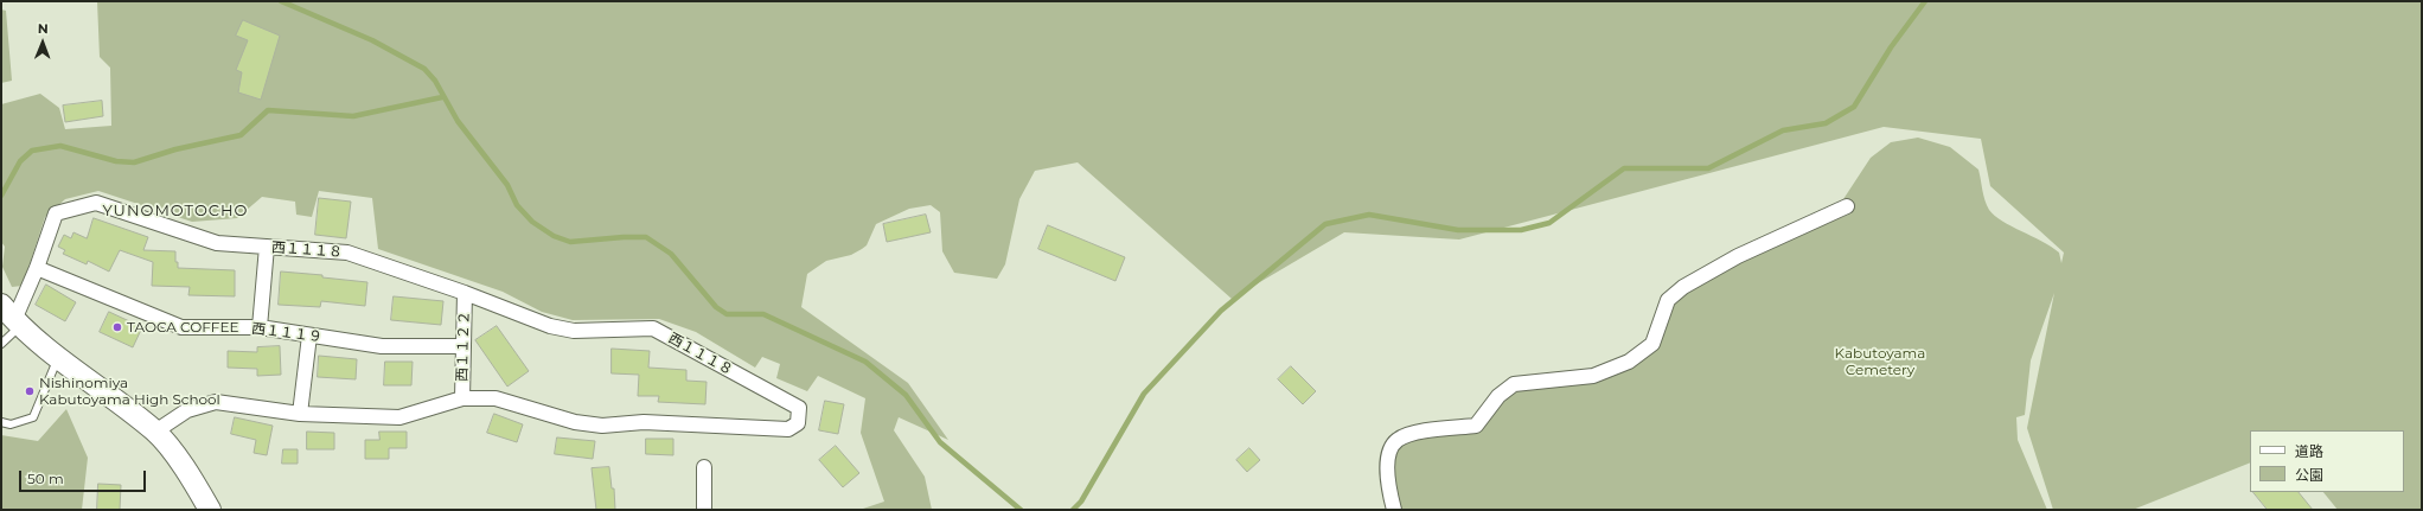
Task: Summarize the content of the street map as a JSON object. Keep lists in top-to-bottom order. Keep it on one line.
{"streets":{"street":["西１１１８","西１１１９","西１１２２"]},"crossings":[["西１１１８","西１１１９"],["西１１１８","西１１２２"],["西１１１９","西１１２２"]],"districts":["YUNOMOTOCHO"],"parks":["Kabutoyama Cemetery"],"places":["TAOCA COFFEE","Nishinomiya Kabutoyama High School"],"legend":["道路","公園"],"scale_bar":"50 m","north":"top"}
